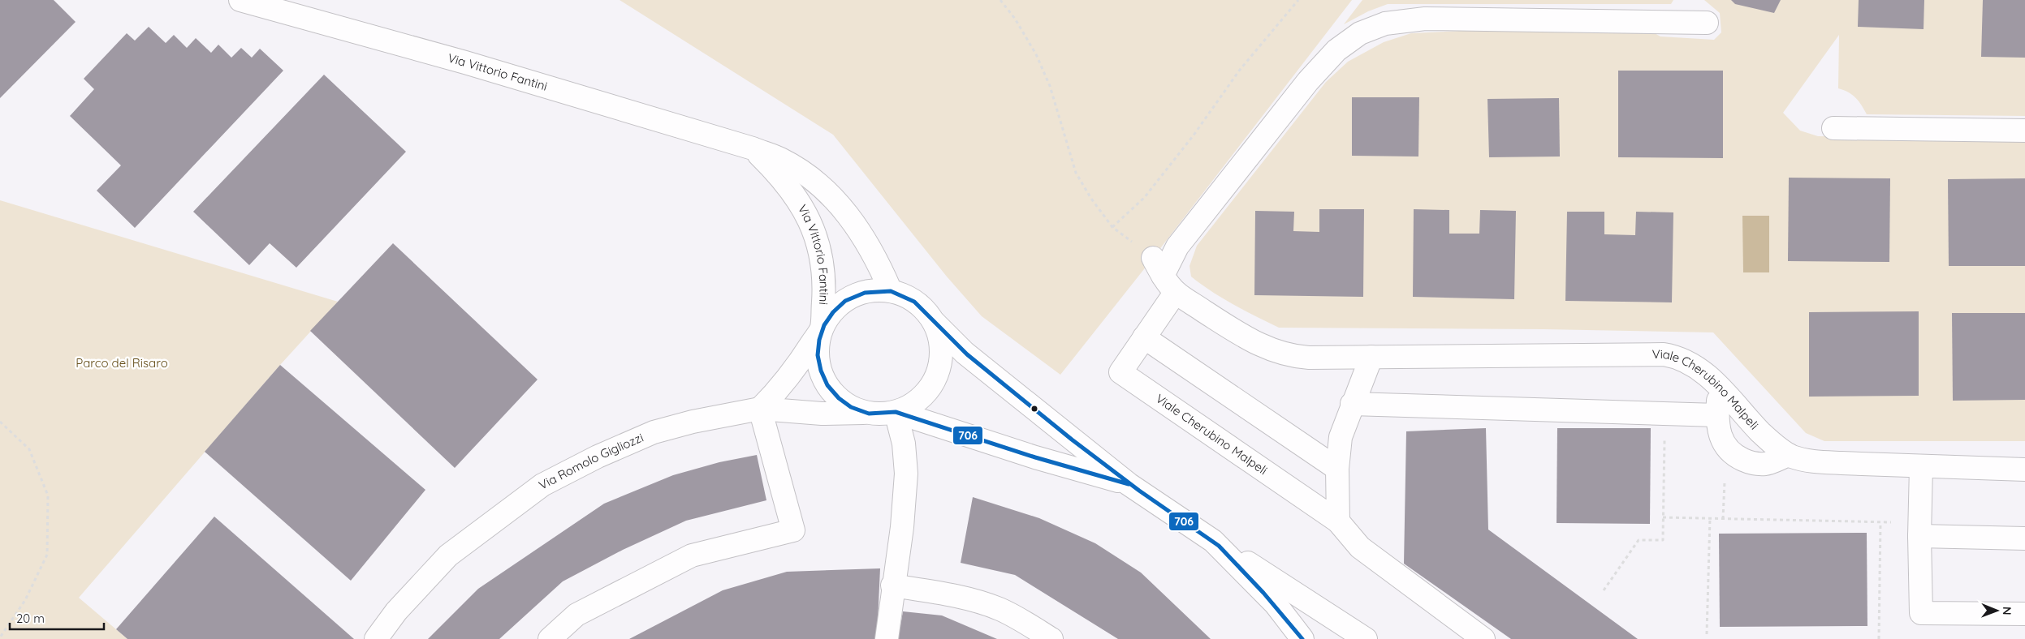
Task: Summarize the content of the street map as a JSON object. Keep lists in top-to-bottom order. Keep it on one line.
{"streets":{"street":["Via Vittorio Fantini","Viale Cherubino Malpeli","Via Romolo Gigliozzi"]},"crossings":[["Via Vittorio Fantini","Via Romolo Gigliozzi"]],"parks":["Parco del Risaro"],"lines":["transit line 706"],"scale_bar":"20 m","north":"right"}
